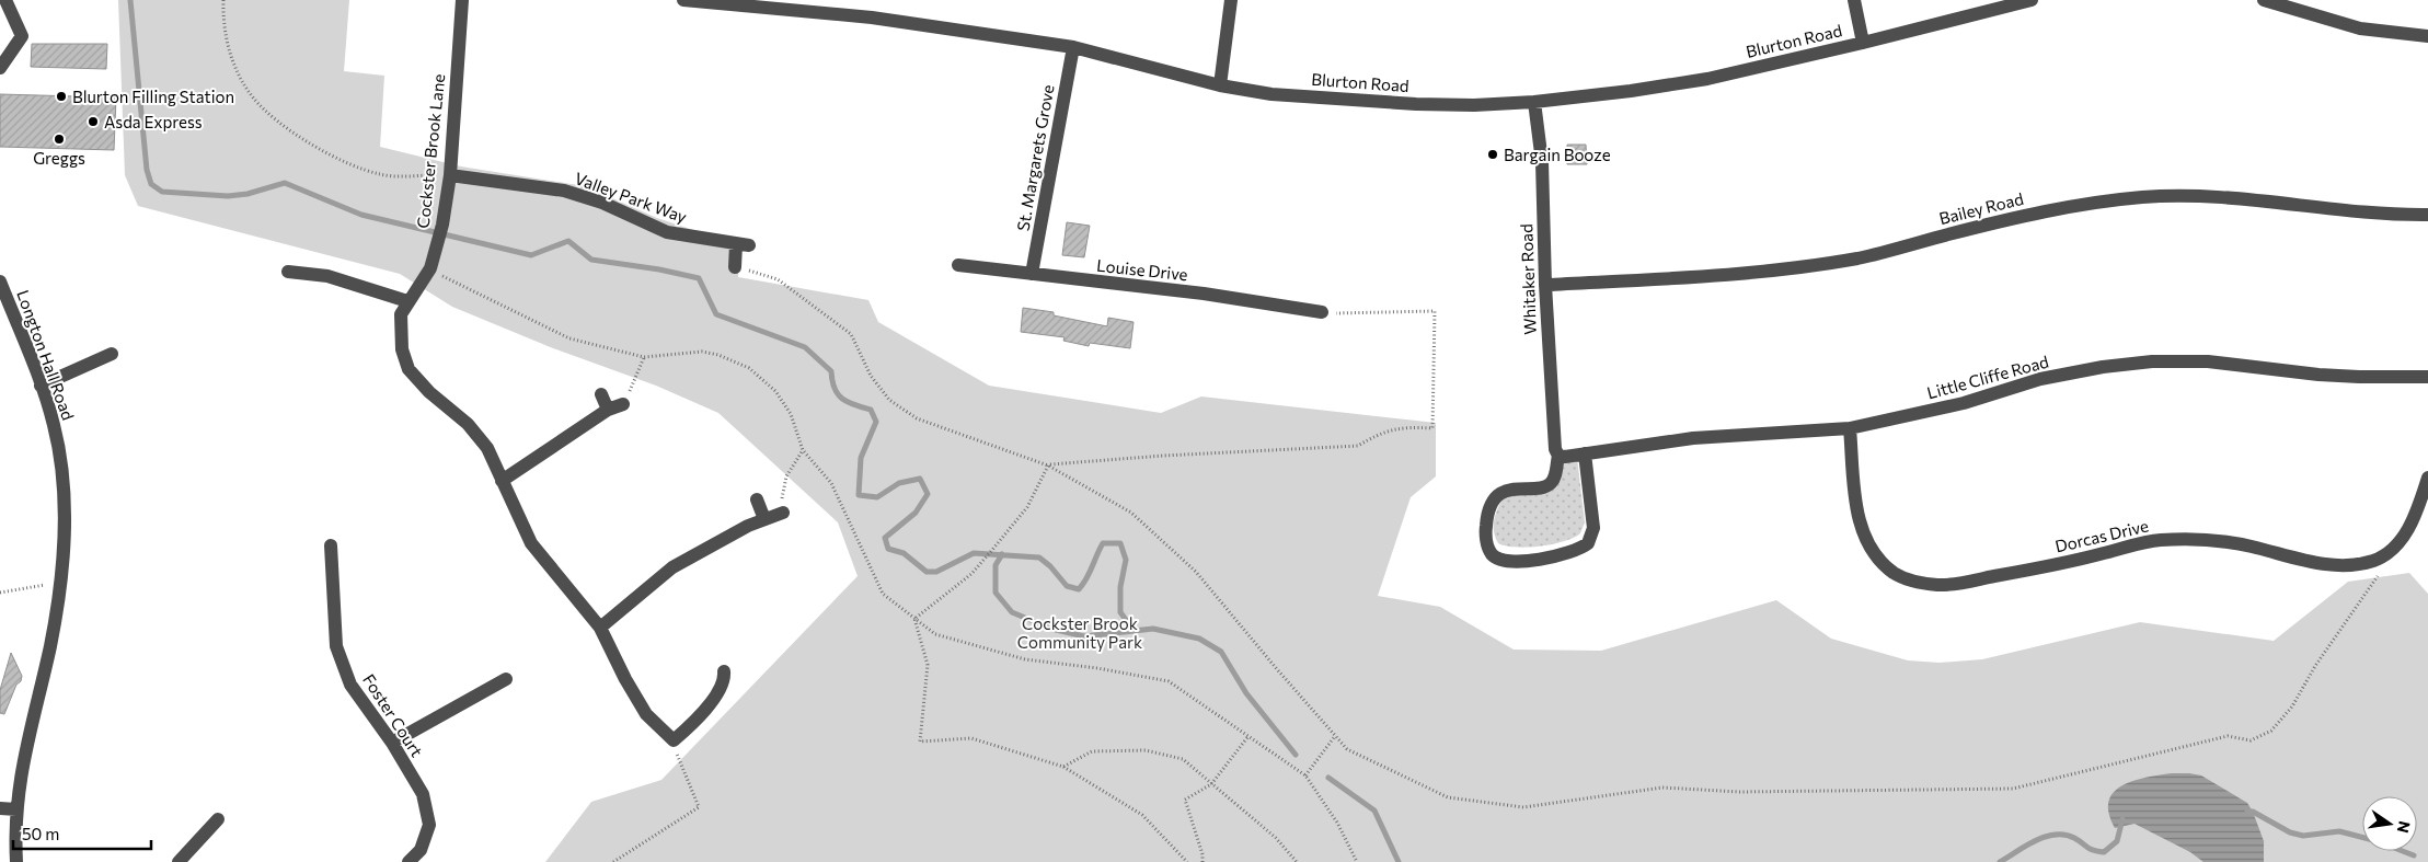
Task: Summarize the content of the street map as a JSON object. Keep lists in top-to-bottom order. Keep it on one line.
{"streets":{"street":["Blurton Road","Cockster Brook Lane","St. Margarets Grove","Valley Park Way","Bailey Road","Louise Drive","Whitaker Road","Longton Hall Road","Little Cliffe Road","Dorcas Drive","Foster Court"]},"crossings":[["Blurton Road","St. Margarets Grove"],["Blurton Road","Whitaker Road"],["Cockster Brook Lane","Valley Park Way"],["St. Margarets Grove","Louise Drive"],["Bailey Road","Whitaker Road"],["Whitaker Road","Little Cliffe Road"],["Little Cliffe Road","Dorcas Drive"]],"parks":["Cockster Brook Community Park"],"places":["Blurton Filling Station","Asda Express","Greggs","Bargain Booze"],"scale_bar":"50 m","north":"right"}
